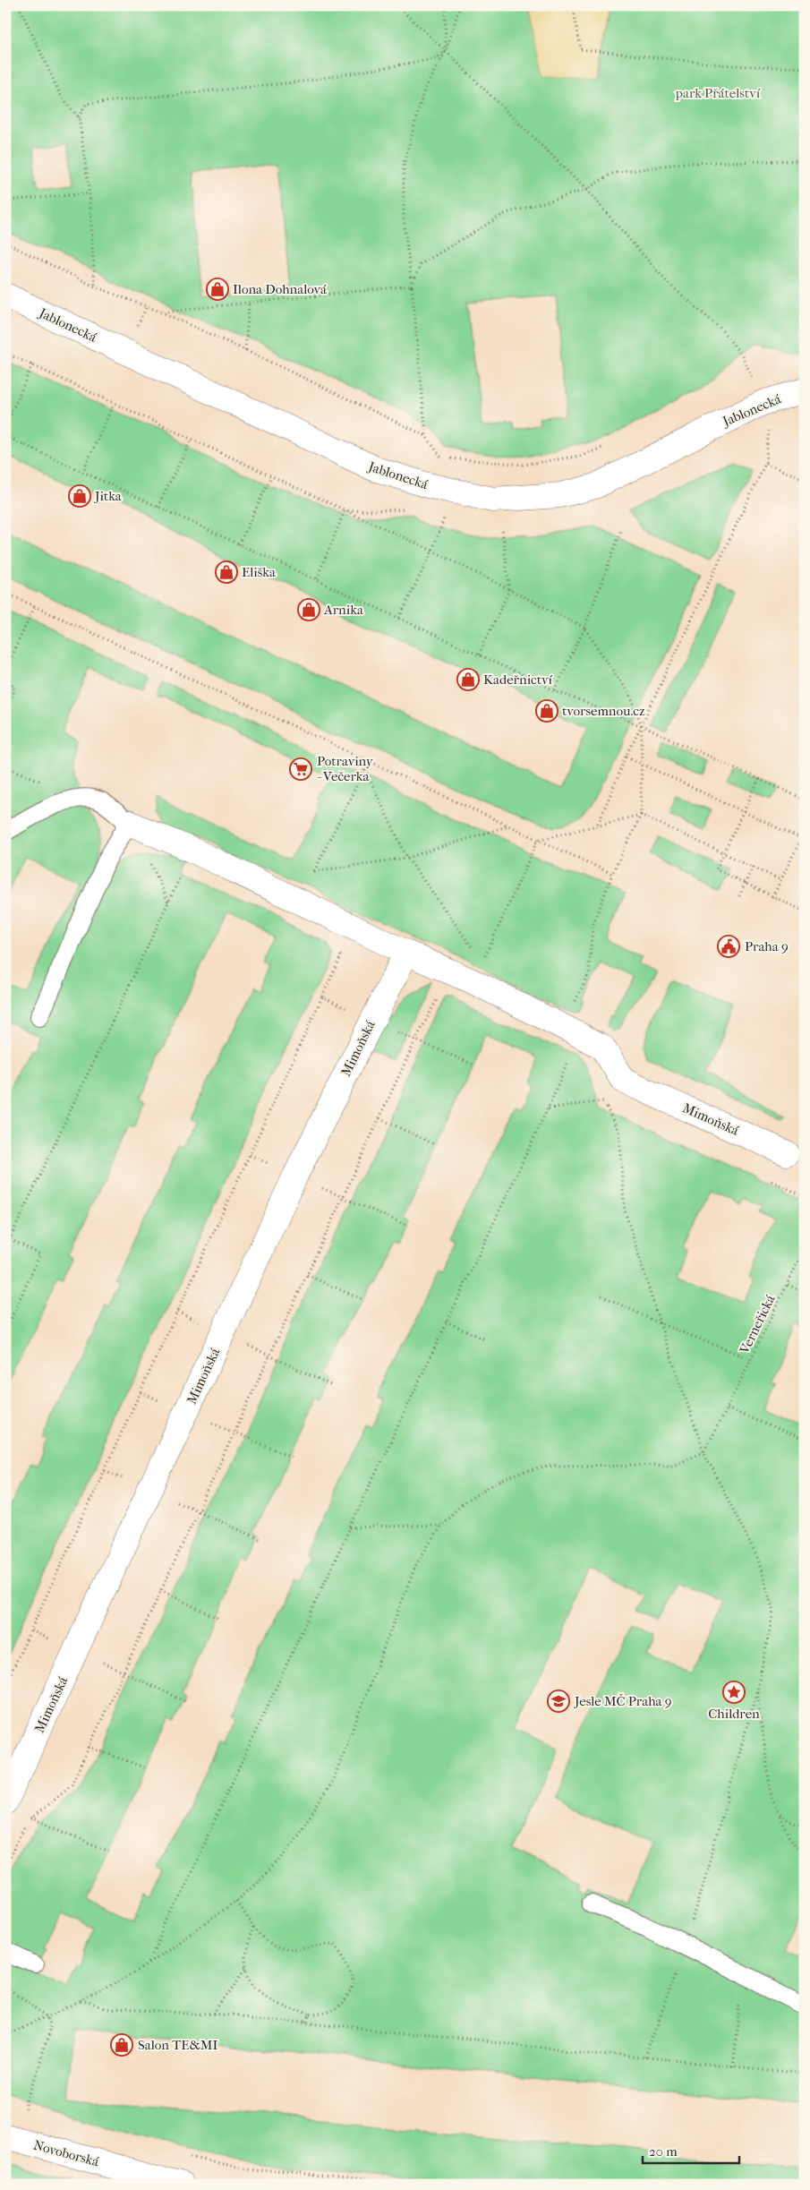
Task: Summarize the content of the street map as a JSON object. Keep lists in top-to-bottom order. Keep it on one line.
{"streets":{"street":["Jablonecká","Mimoňská","Novoborská"],"path":["Verneřická"]},"parks":["park Přátelství"],"places":{"shop":["Ilona Dohnalová","Jitka","Eliška","Arnika","Kadeřnictví","tvorsemnou.cz","Salon TE&MI"],"supermarket":["Potraviny - Večerka"],"public building":["Praha 9"],"place":["Children"],"school or university":["Jesle MČ Praha 9"]},"scale_bar":"20 m"}
